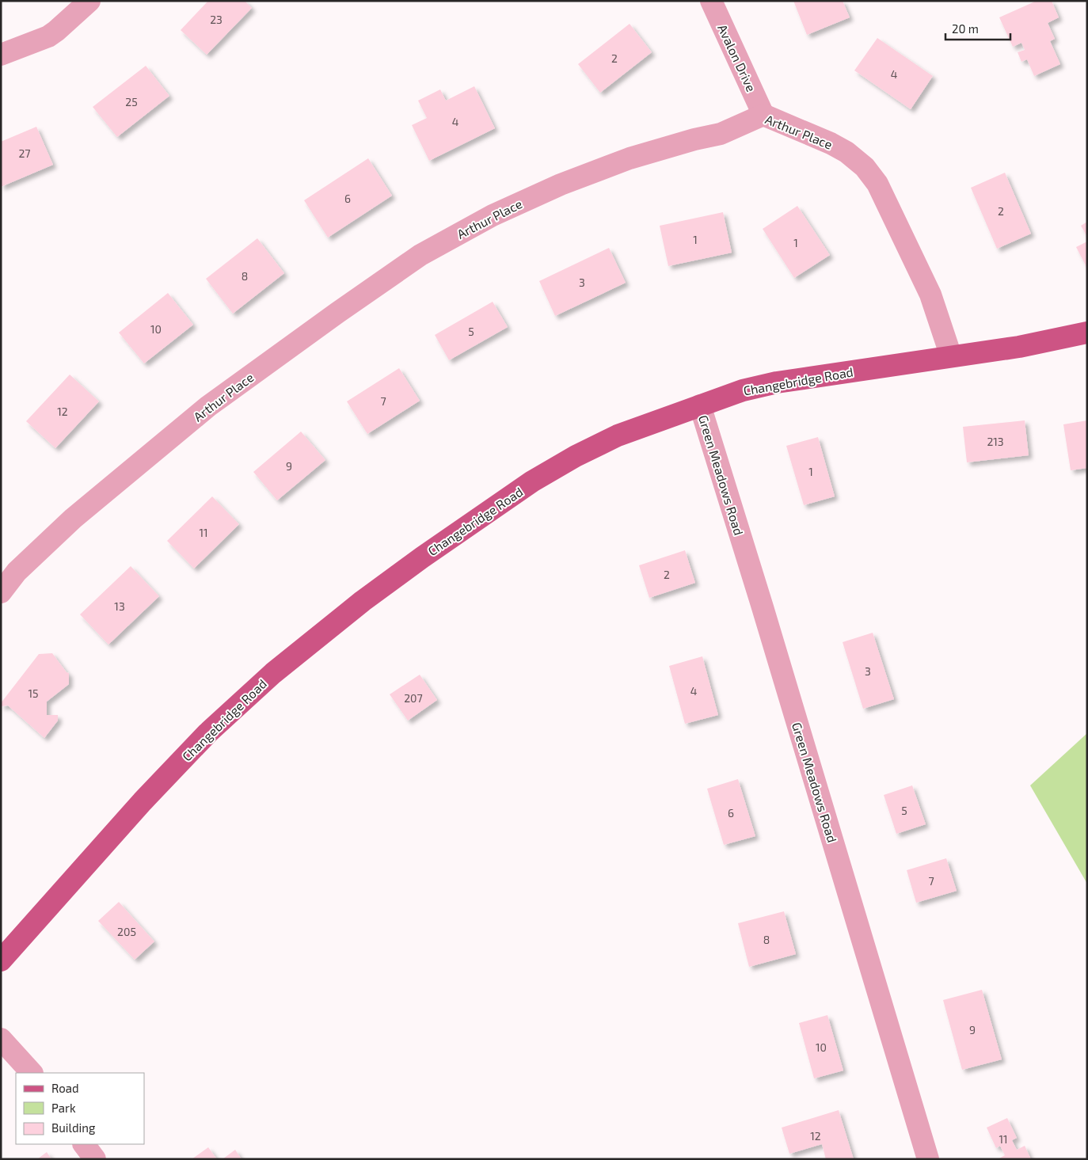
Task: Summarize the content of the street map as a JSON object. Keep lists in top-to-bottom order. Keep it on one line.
{"streets":{"main road":["Changebridge Road"],"street":["Avalon Drive","Arthur Place","Green Meadows Road"]},"crossings":[["Avalon Drive","Arthur Place"],["Arthur Place","Changebridge Road"],["Changebridge Road","Green Meadows Road"]],"house_numbers":["23","2","4","25","4","27","6","2","1","1","8","3","10","5","7","12","213","9","1","11","2","13","3","4","15","207","5","6","7","205","8","9","10","12","11"],"legend":["Road","Park","Building"],"scale_bar":"20 m"}
